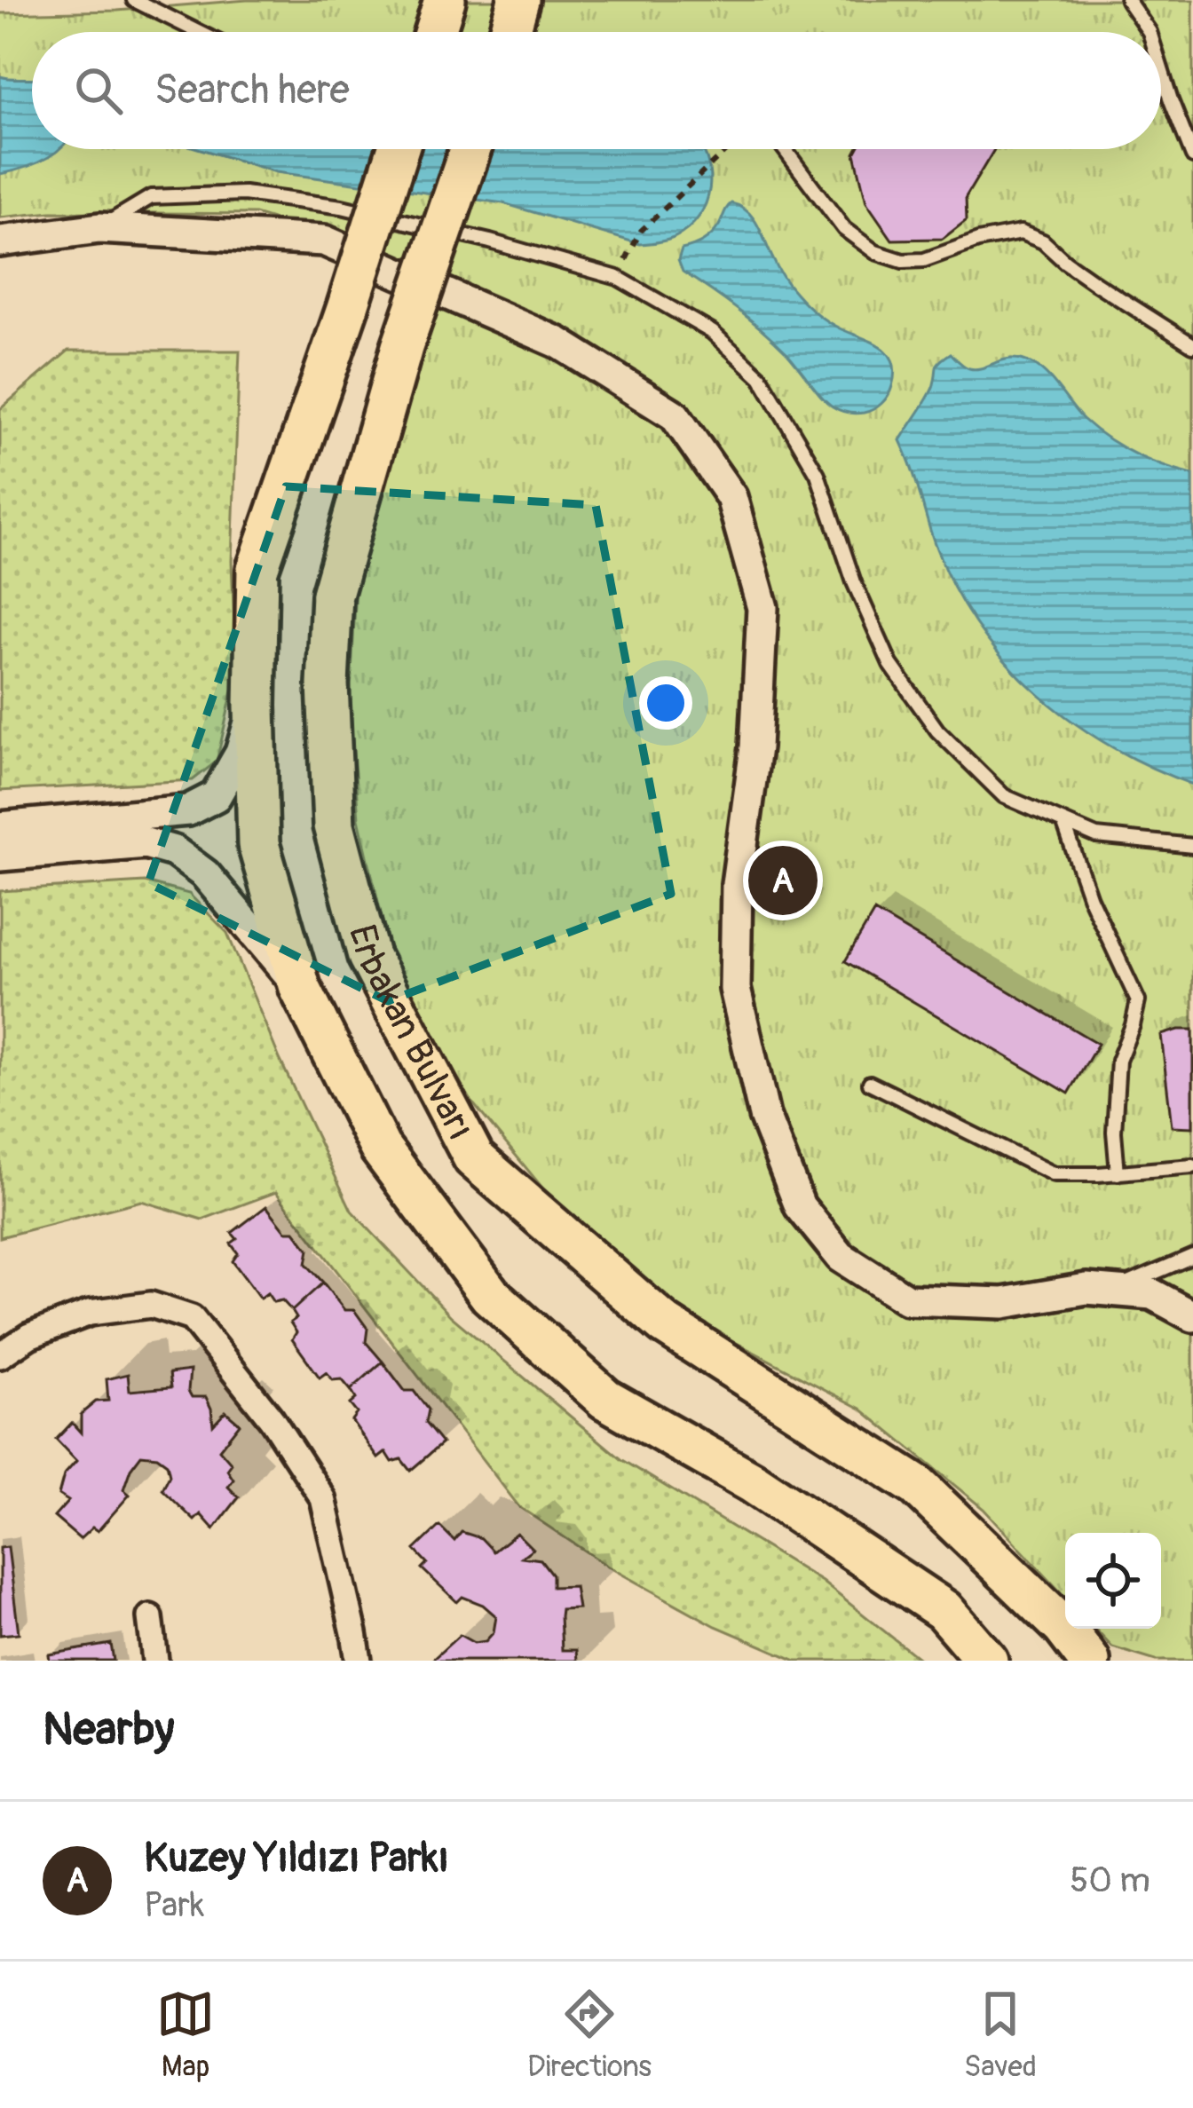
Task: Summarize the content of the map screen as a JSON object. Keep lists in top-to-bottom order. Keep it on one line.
{"streets":{"highway":["Erbakan Bulvarı"]},"page":{"search":"Search here","pins":"A","heading":"Nearby","list":[{"mark":"A","name":"Kuzey Yıldızı Parkı","note":"Park","value":"50 m"}],"nav":["Map","Directions","Saved"]}}
